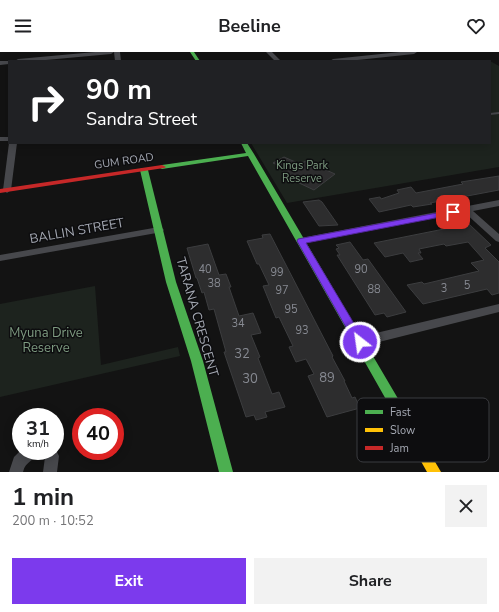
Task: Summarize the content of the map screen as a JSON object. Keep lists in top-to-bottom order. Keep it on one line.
{"streets":{"street":["GUM ROAD","BALLIN STREET","TARANA CRESCENT"]},"crossings":[["GUM ROAD","TARANA CRESCENT"],["BALLIN STREET","TARANA CRESCENT"]],"parks":["Kings Park Reserve","Myuna Drive Reserve"],"house_numbers":["40","90","99","38","5","3","88","97","95","34","93","32","89","30"],"legend":["Fast","Slow","Jam"],"page":{"header":"Beeline","turn":["90 m","Sandra Street"],"speed":"31 km/h","limit":"40","heading":["1 min","200 m · 10:52"],"buttons":["Exit","Share"]}}
